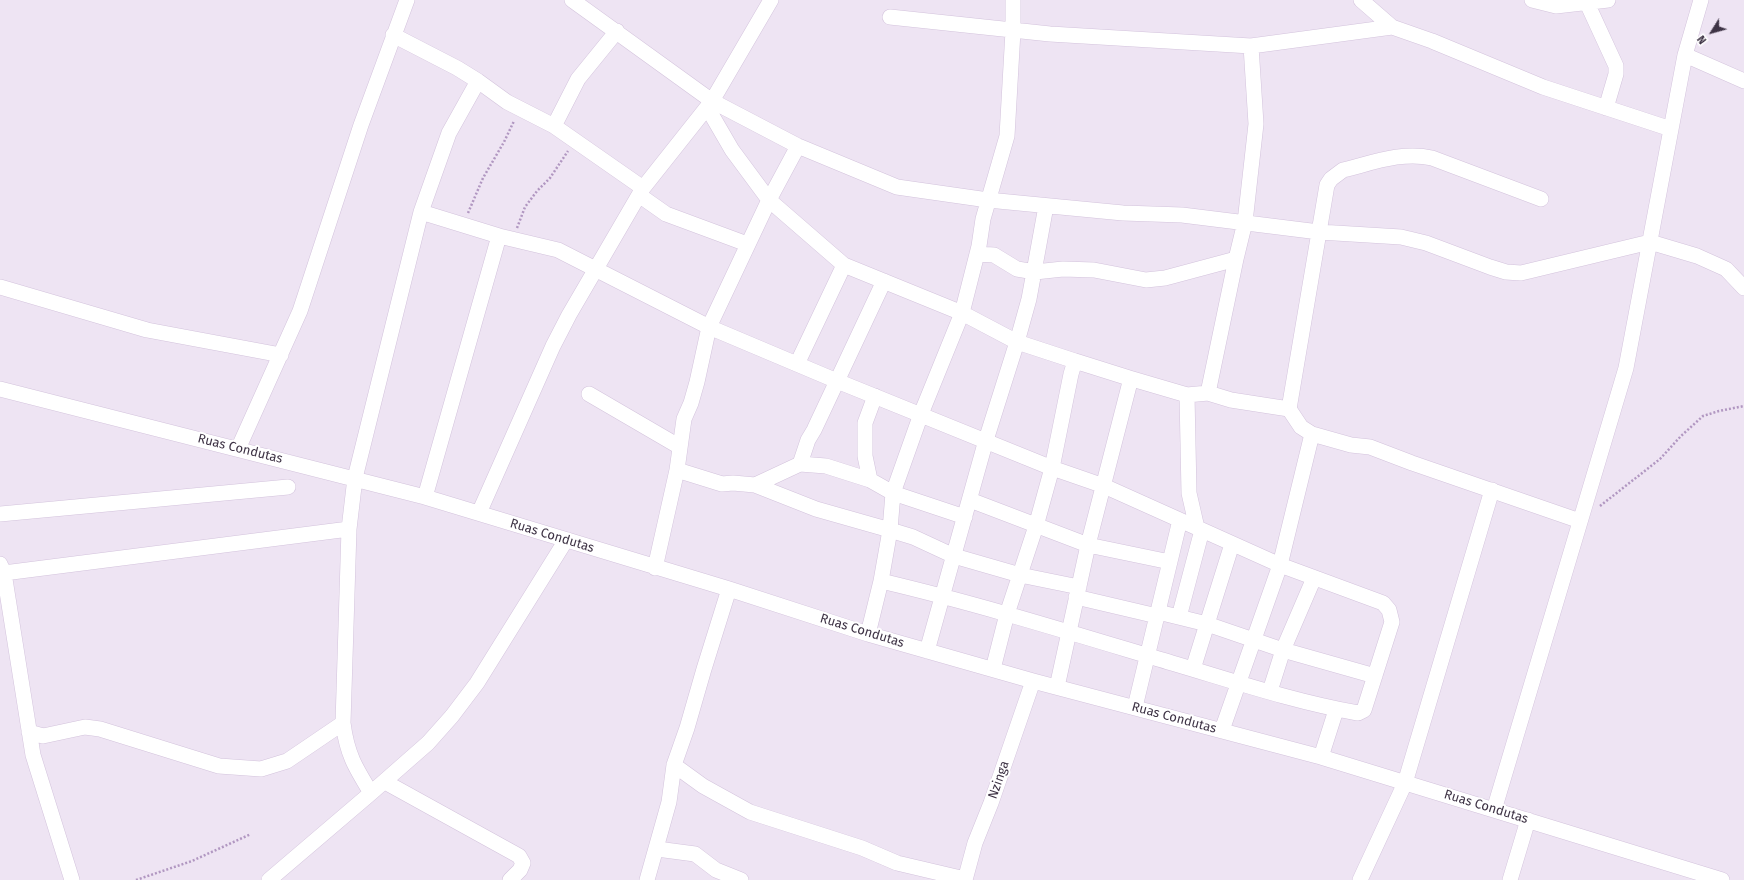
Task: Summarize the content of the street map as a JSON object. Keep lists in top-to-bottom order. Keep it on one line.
{"streets":{"street":["Ruas Condutas","Nzinga"]},"crossings":[["Ruas Condutas","Nzinga"]],"north":"bottom left"}
